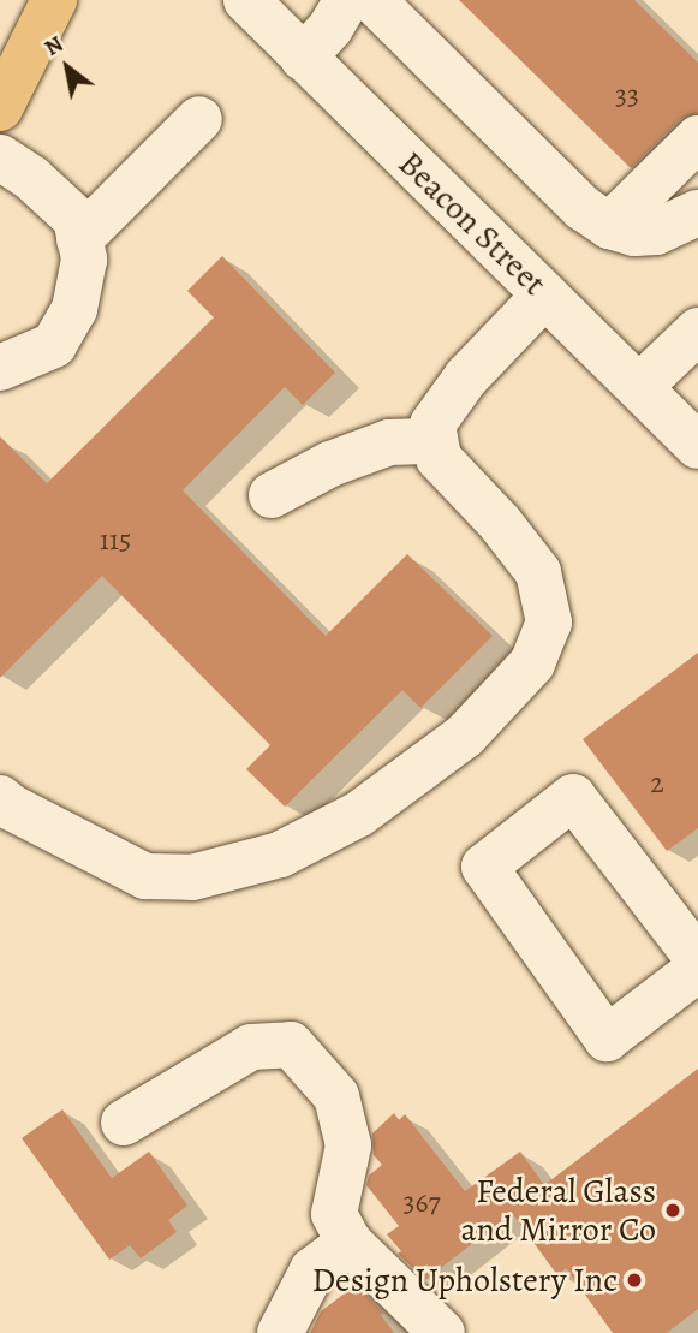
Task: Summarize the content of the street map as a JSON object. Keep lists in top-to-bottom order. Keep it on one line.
{"streets":{"street":["Beacon Street"]},"places":["Federal Glass and Mirror Co","Design Upholstery Inc"],"house_numbers":["33","115","2","367"],"north":"top left"}
